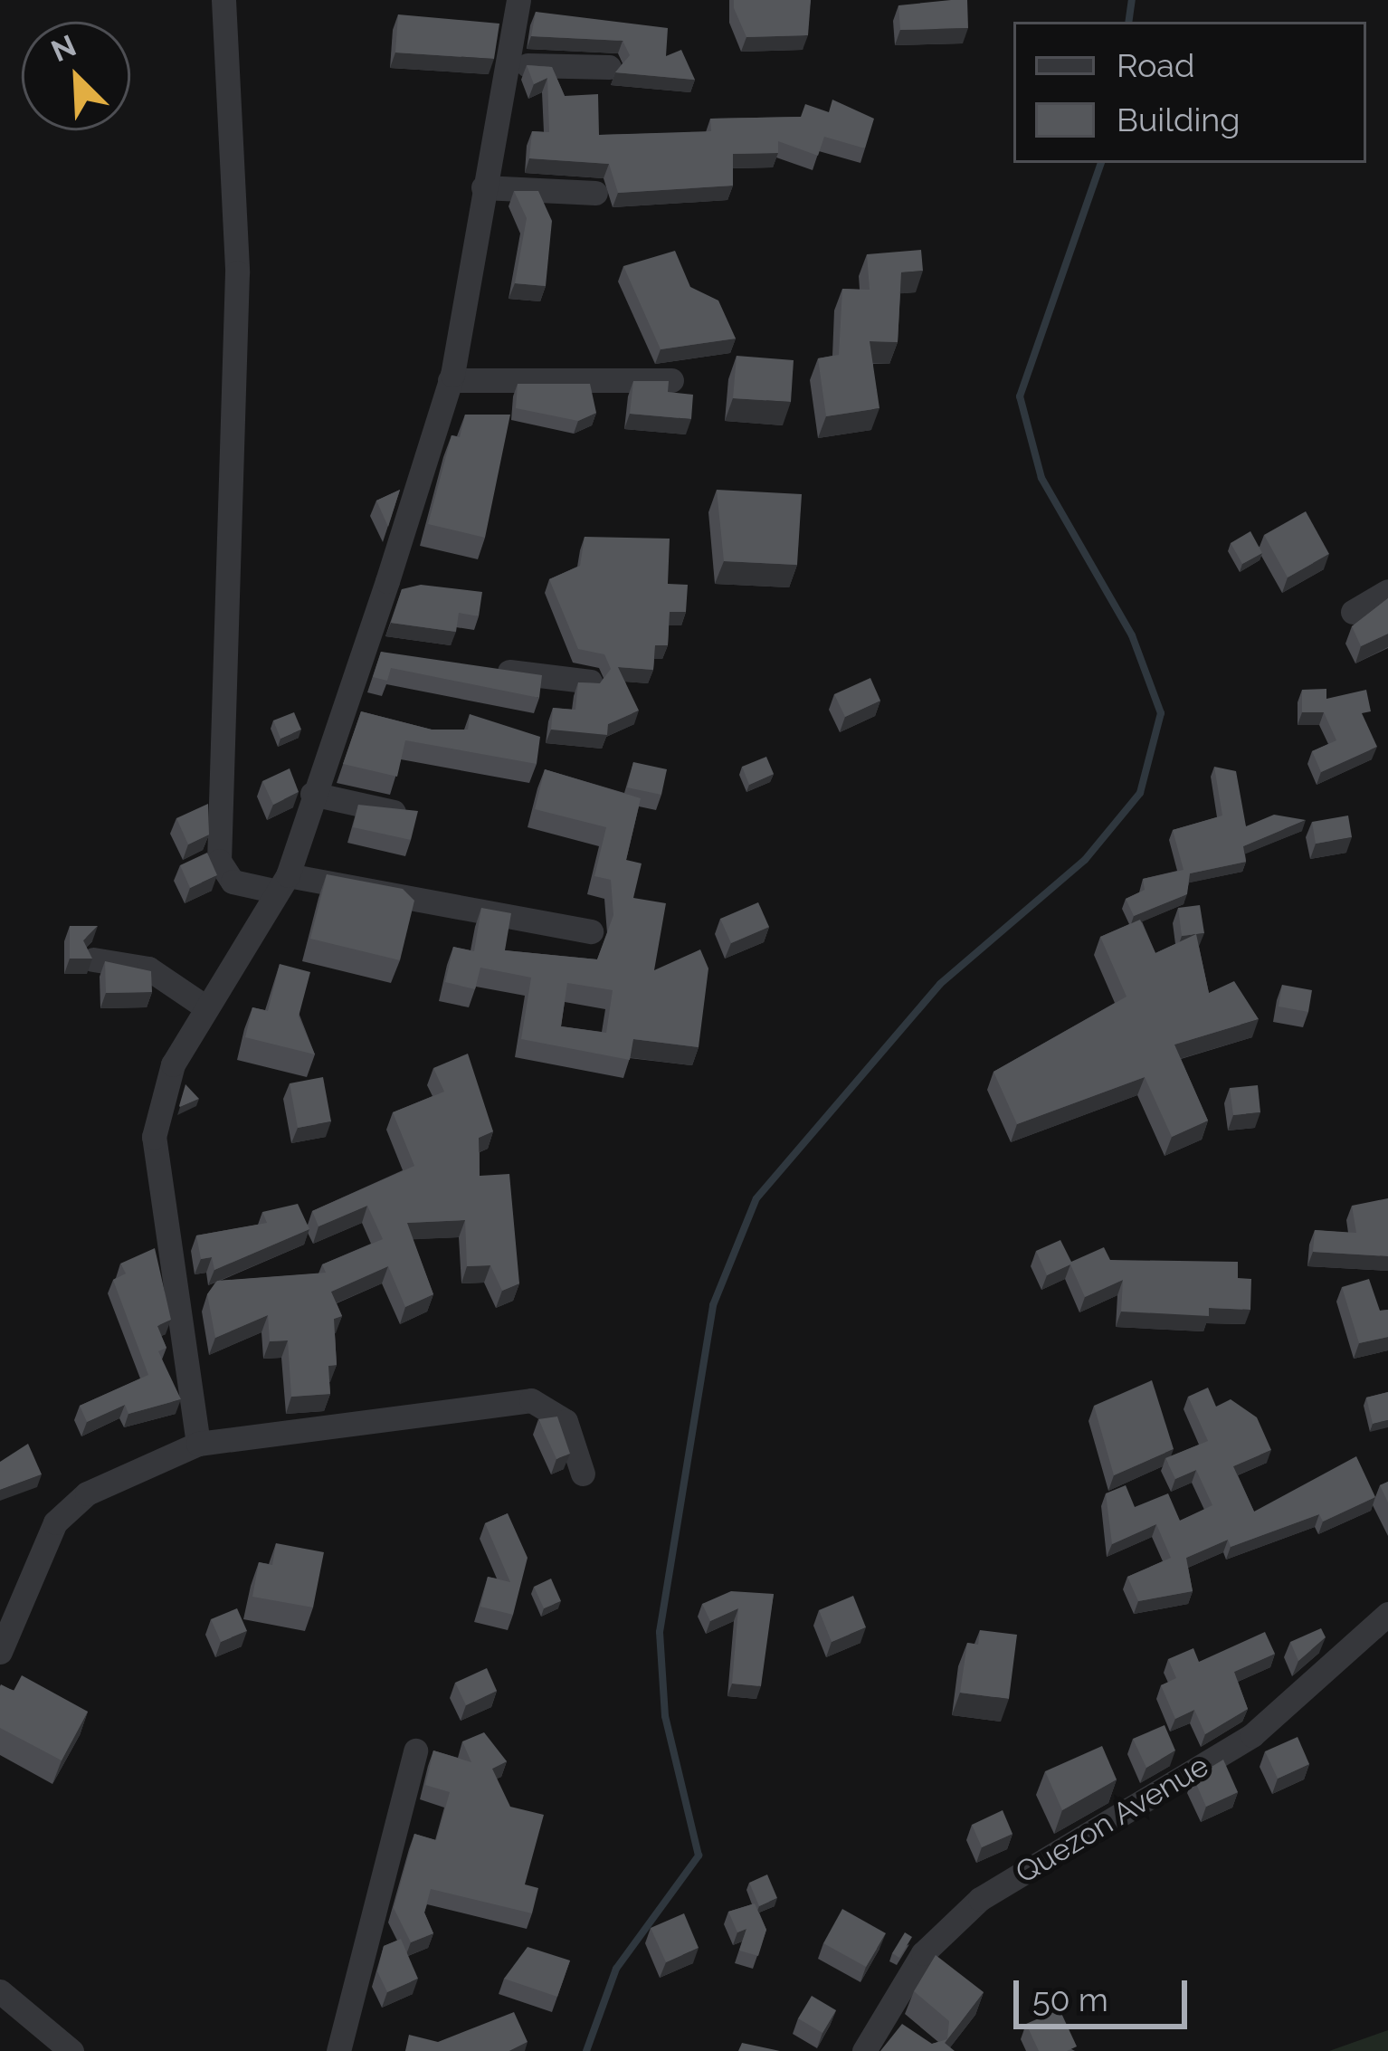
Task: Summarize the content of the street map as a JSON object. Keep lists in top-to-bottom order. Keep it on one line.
{"streets":{"street":["Quezon Avenue"]},"legend":["Road","Building"],"scale_bar":"50 m","north":"top left"}
